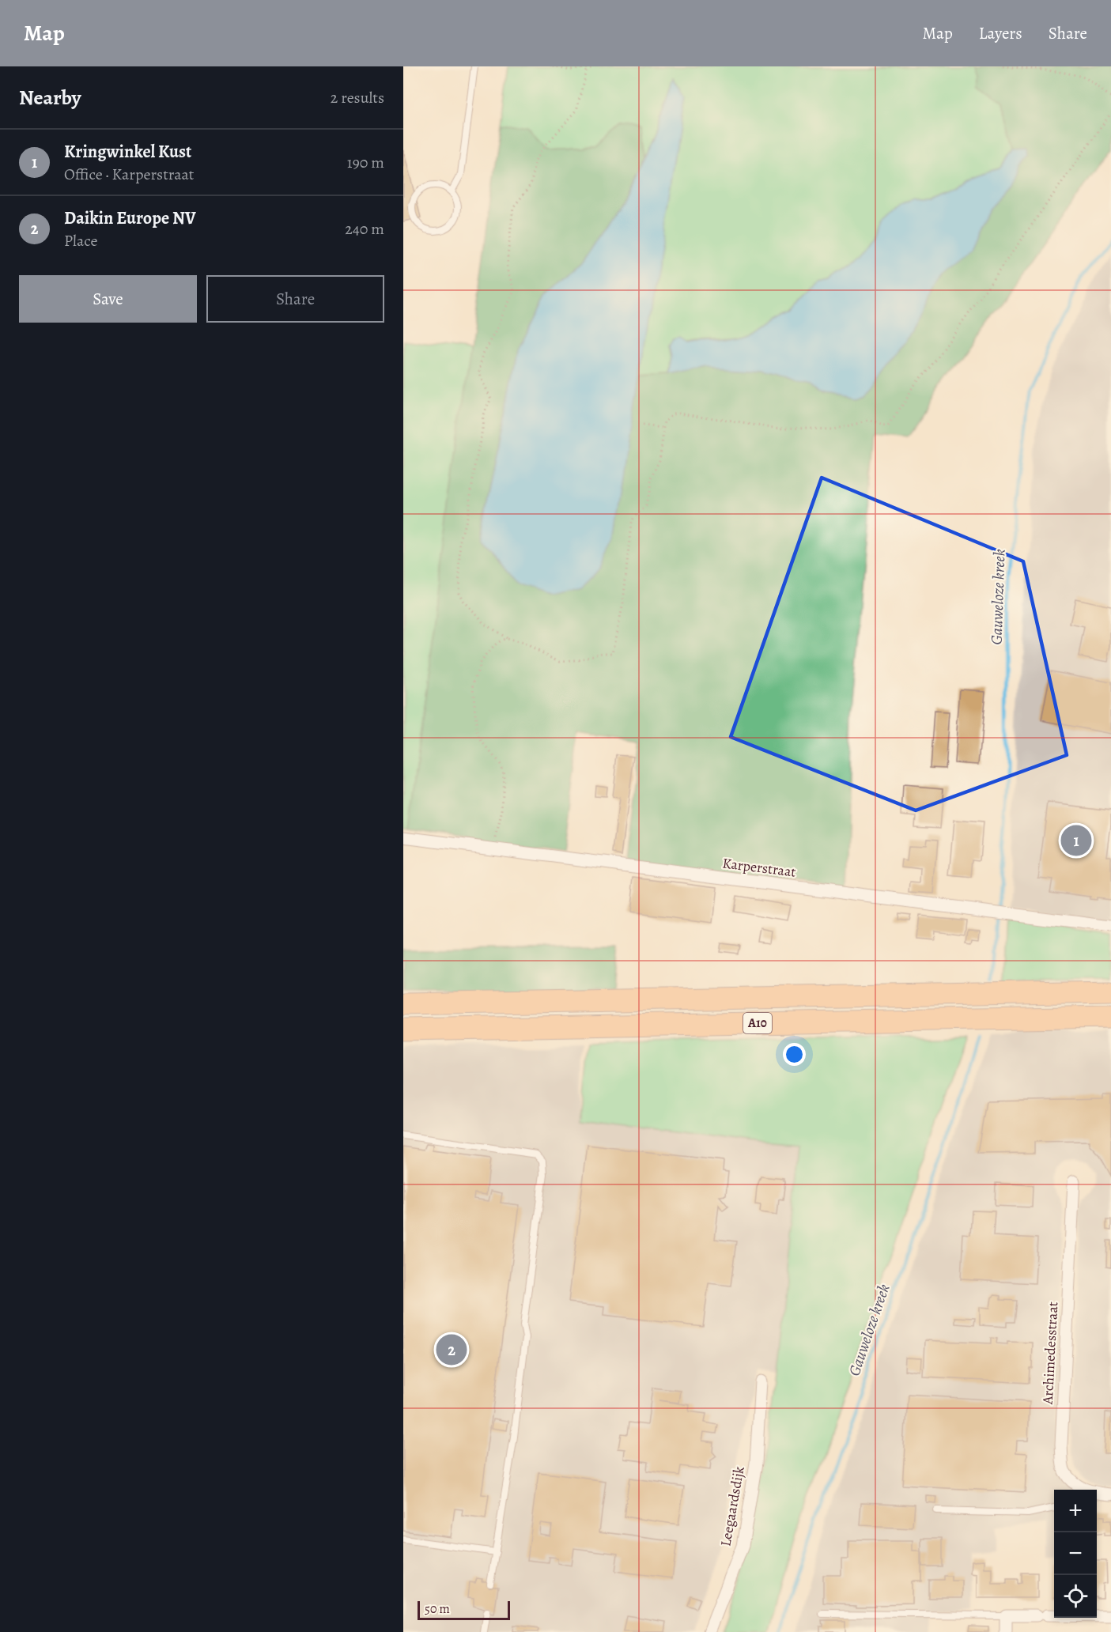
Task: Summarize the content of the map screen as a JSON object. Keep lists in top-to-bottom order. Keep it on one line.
{"streets":{"highway":["A10"],"street":["Karperstraat","Archimedesstraat","Leegaardsdijk"]},"water":["Gauweloze kreek"],"scale_bar":"50 m","page":{"header":"Map","nav":["Map","Layers","Share"],"heading":["Nearby","2 results"],"list":[{"mark":"1","name":"Kringwinkel Kust","note":"Office · Karperstraat","value":"190 m"},{"mark":"2","name":"Daikin Europe NV","note":"Place","value":"240 m"}],"buttons":["Save","Share"],"pins":["1","2"],"map_buttons":["+","−"],"scale":"50 m"}}
